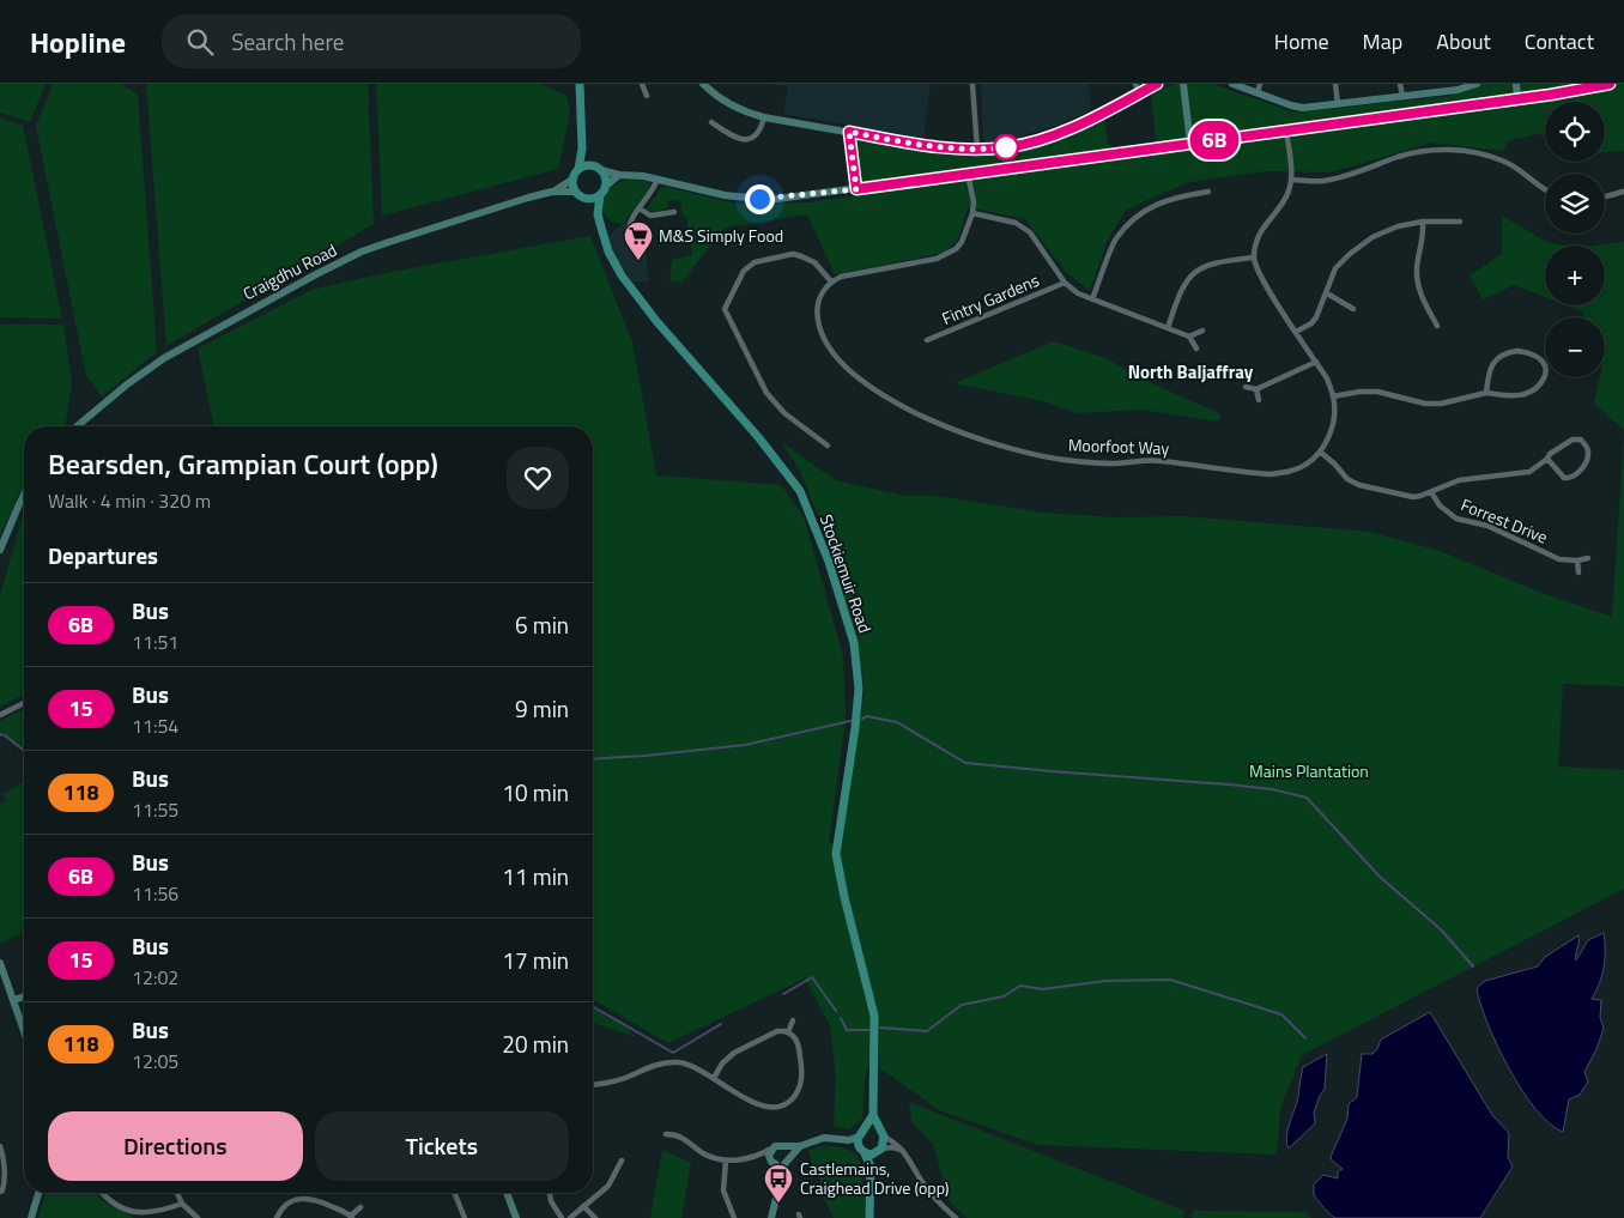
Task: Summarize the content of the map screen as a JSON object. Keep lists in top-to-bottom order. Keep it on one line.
{"streets":{"main road":["Craigdhu Road","Stockiemuir Road"],"street":["Fintry Gardens","Moorfoot Way","Forrest Drive"]},"crossings":[["Craigdhu Road","Stockiemuir Road"]],"districts":["North Baljaffray"],"parks":["Mains Plantation"],"places":{"supermarket":["M&S Simply Food"],"bus stop":["Castlemains, Craighead Drive (opp)"]},"lines":["bus line 6B"],"page":{"header":"Hopline","search":"Search here","nav":["Home","Map","About","Contact"],"on_map":"6B","map_buttons":["+","−"],"heading":[["Bearsden, Grampian Court (opp)","Walk · 4 min · 320 m"],"Departures"],"list":[{"mark":"6B","name":"Bus","note":"11:51","value":"6 min"},{"mark":"15","name":"Bus","note":"11:54","value":"9 min"},{"mark":"118","name":"Bus","note":"11:55","value":"10 min"},{"mark":"6B","name":"Bus","note":"11:56","value":"11 min"},{"mark":"15","name":"Bus","note":"12:02","value":"17 min"},{"mark":"118","name":"Bus","note":"12:05","value":"20 min"}],"buttons":["Directions","Tickets"]}}
